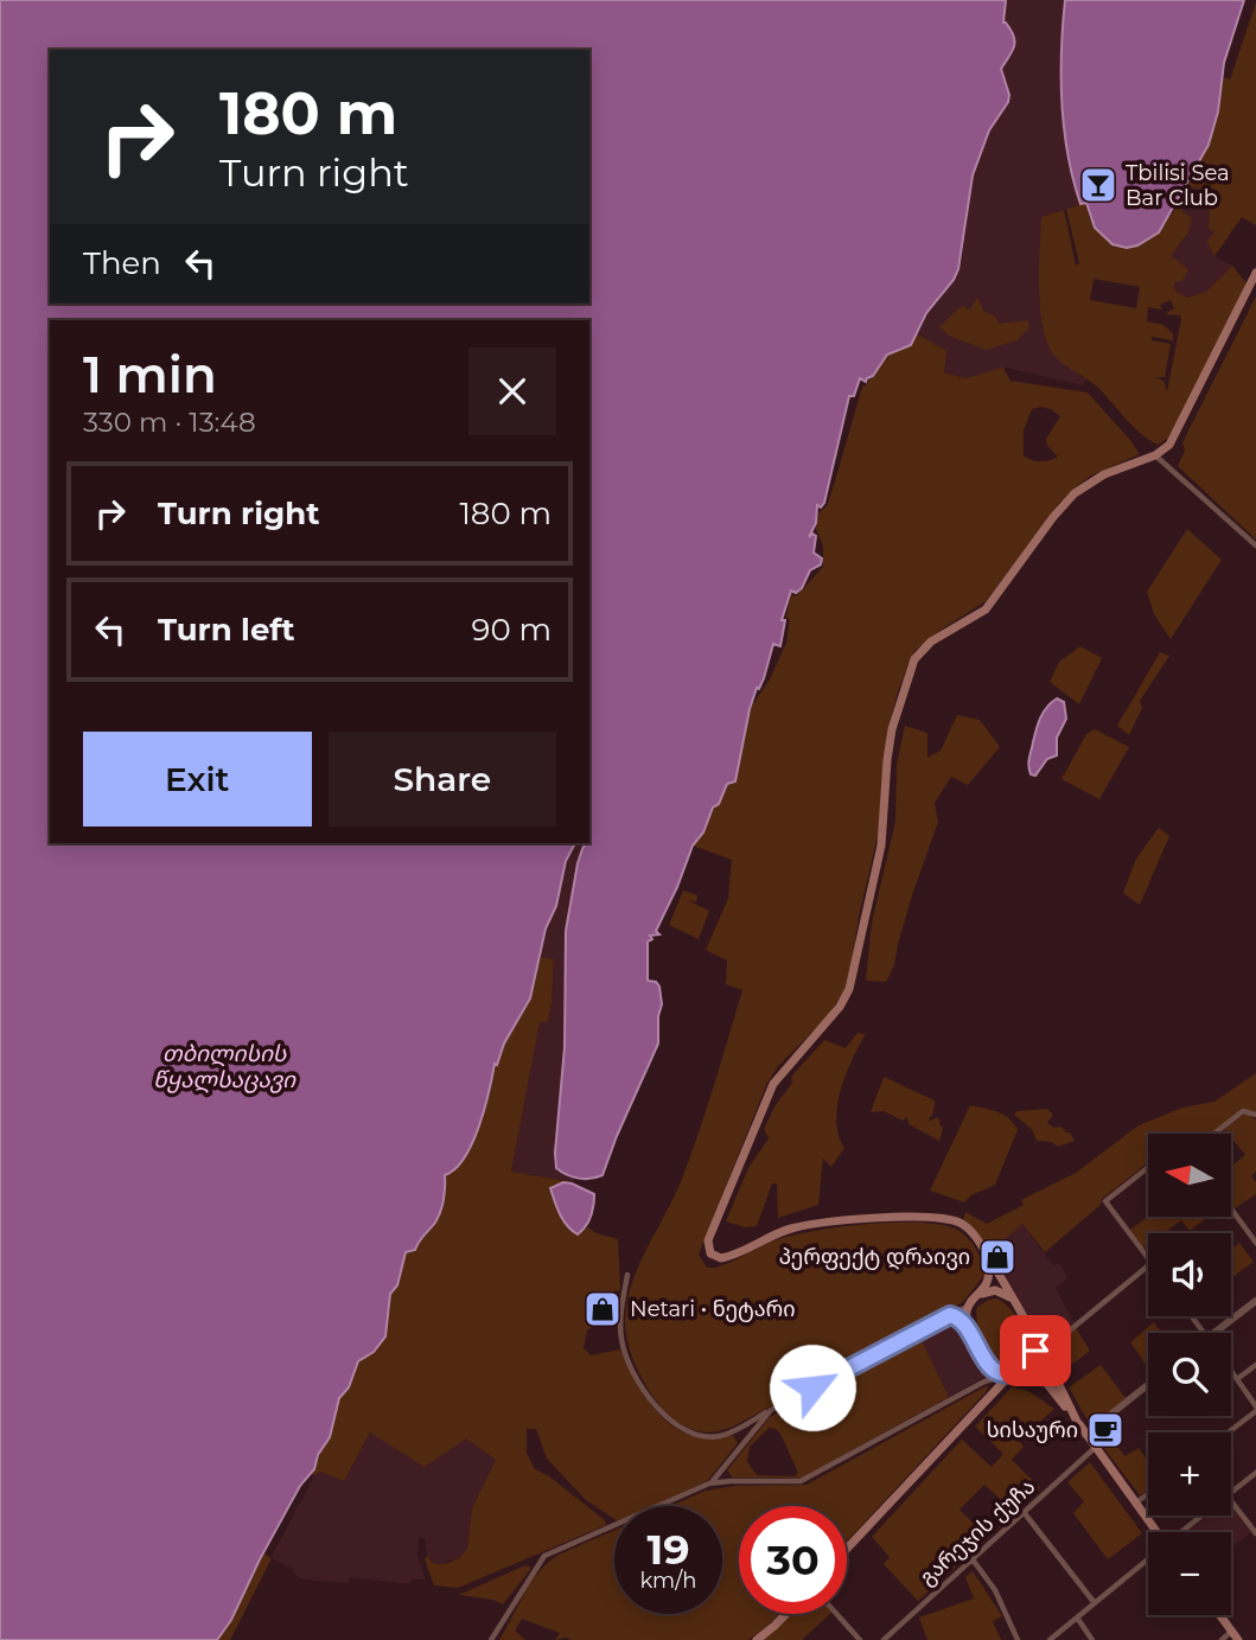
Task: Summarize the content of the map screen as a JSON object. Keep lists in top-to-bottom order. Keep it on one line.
{"streets":{"street":["გარეჯის ქუჩა"]},"water":["თბილისის წყალსაცავი"],"places":{"bar":["Tbilisi Sea Bar Club"],"shop":["პერფექტ დრაივი","Netari • ნეტარი"],"cafe":["სისაური"]},"north":"left","page":{"turn":["180 m","Turn right"],"then":"Then","heading":["1 min","330 m · 13:48"],"list":[{"name":"Turn right","value":"180 m"},{"name":"Turn left","value":"90 m"}],"buttons":["Exit","Share"],"map_buttons":["+","−"],"speed":"19 km/h","limit":"30"}}
